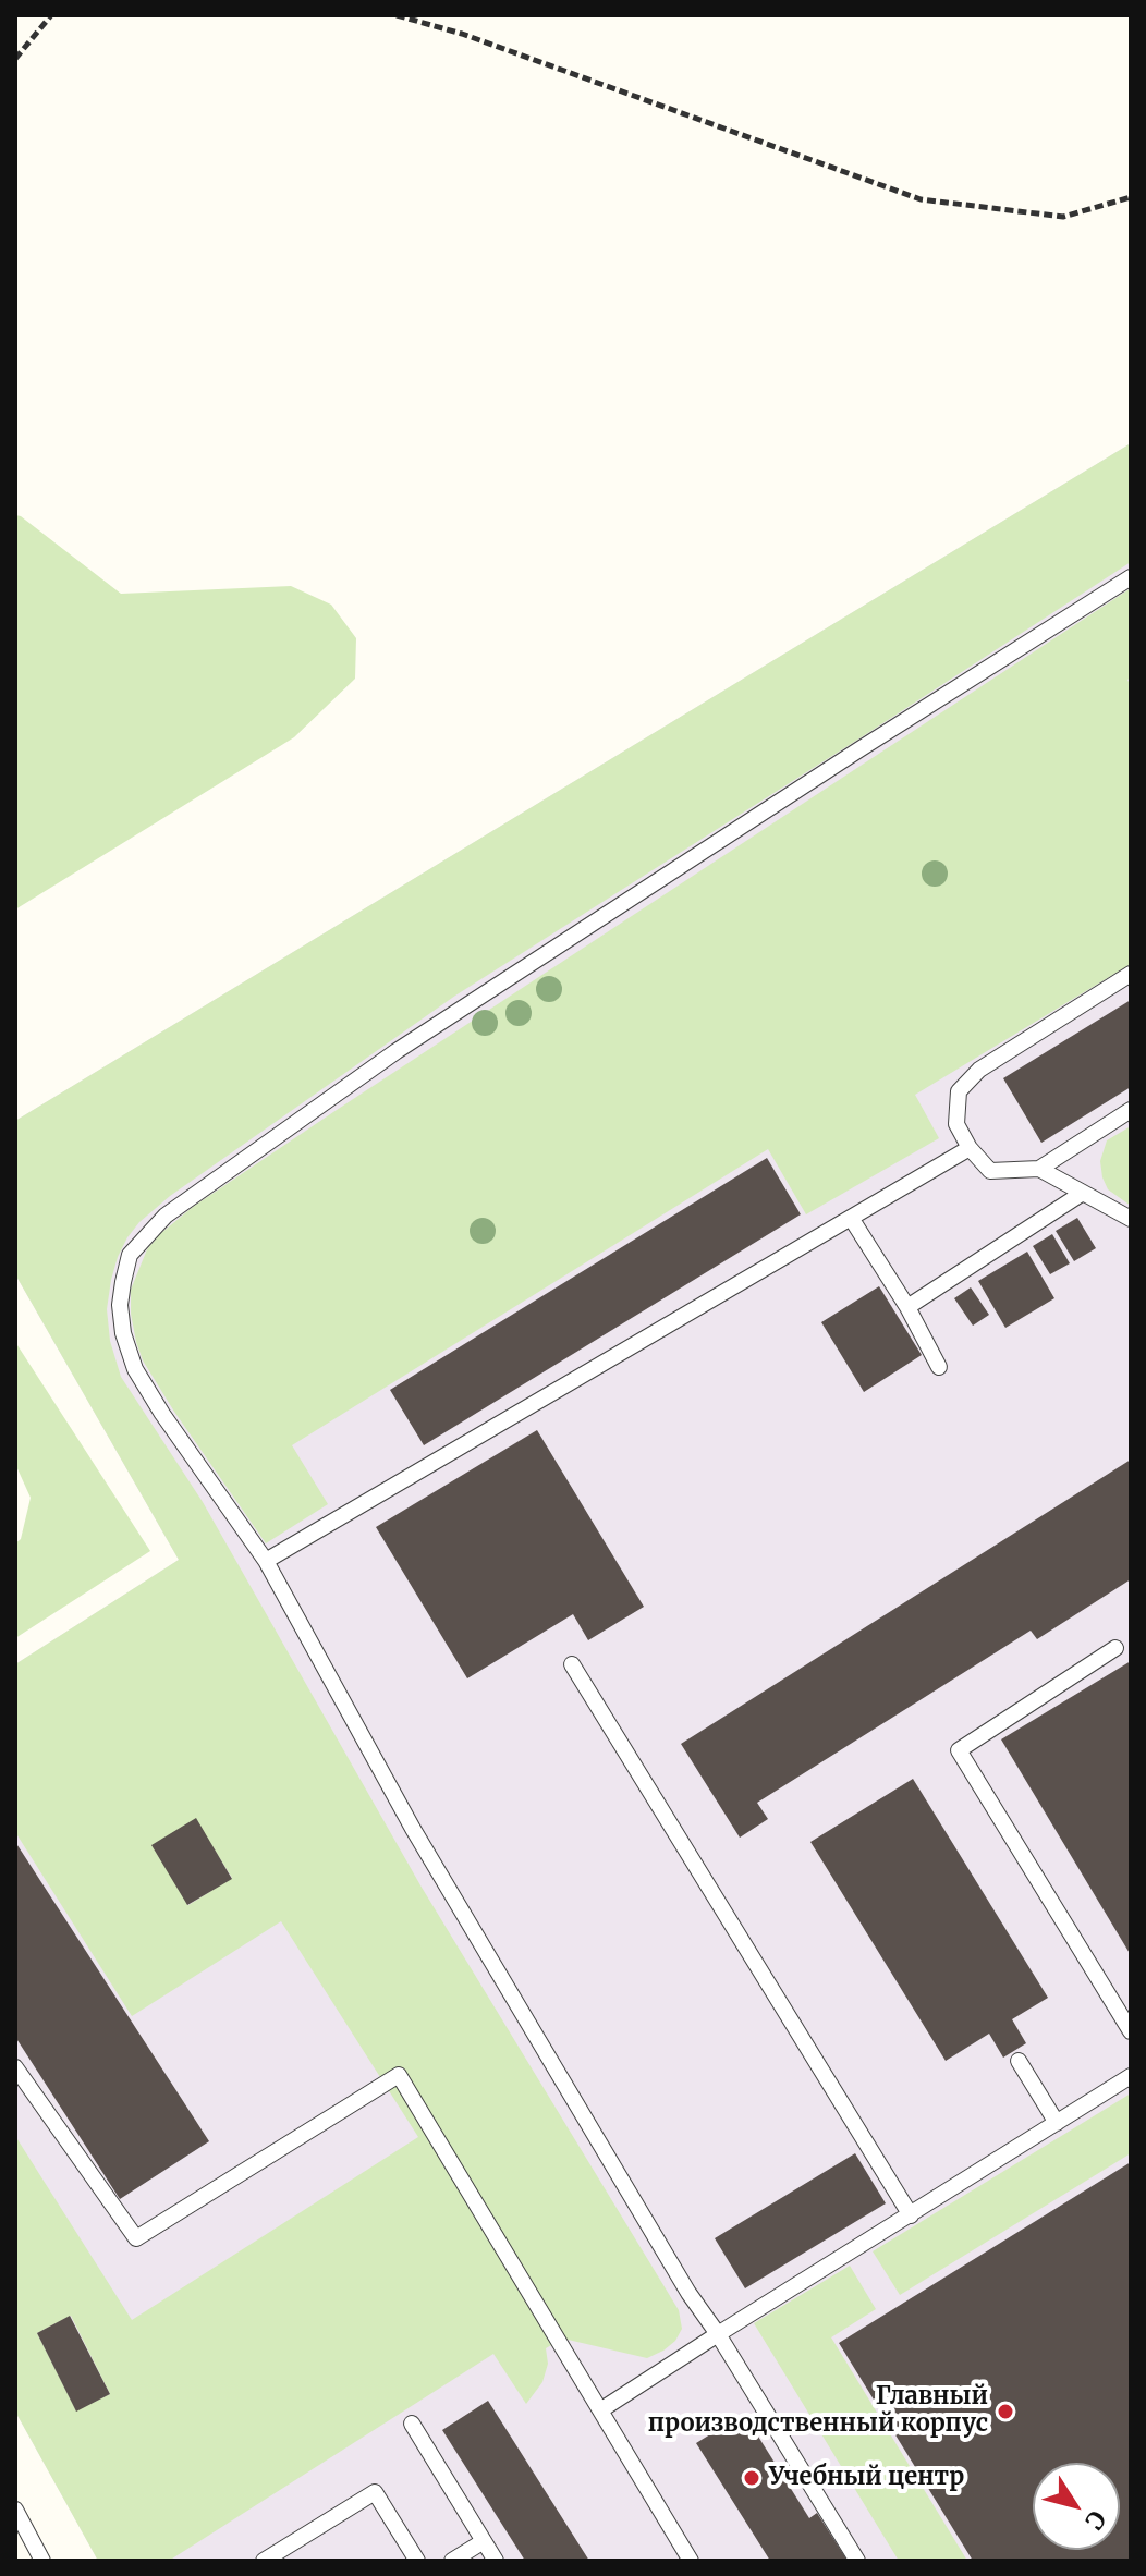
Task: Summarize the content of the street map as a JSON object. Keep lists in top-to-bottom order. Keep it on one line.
{"places":["Главный производственный корпус","Учебный центр"],"north":"bottom right"}
